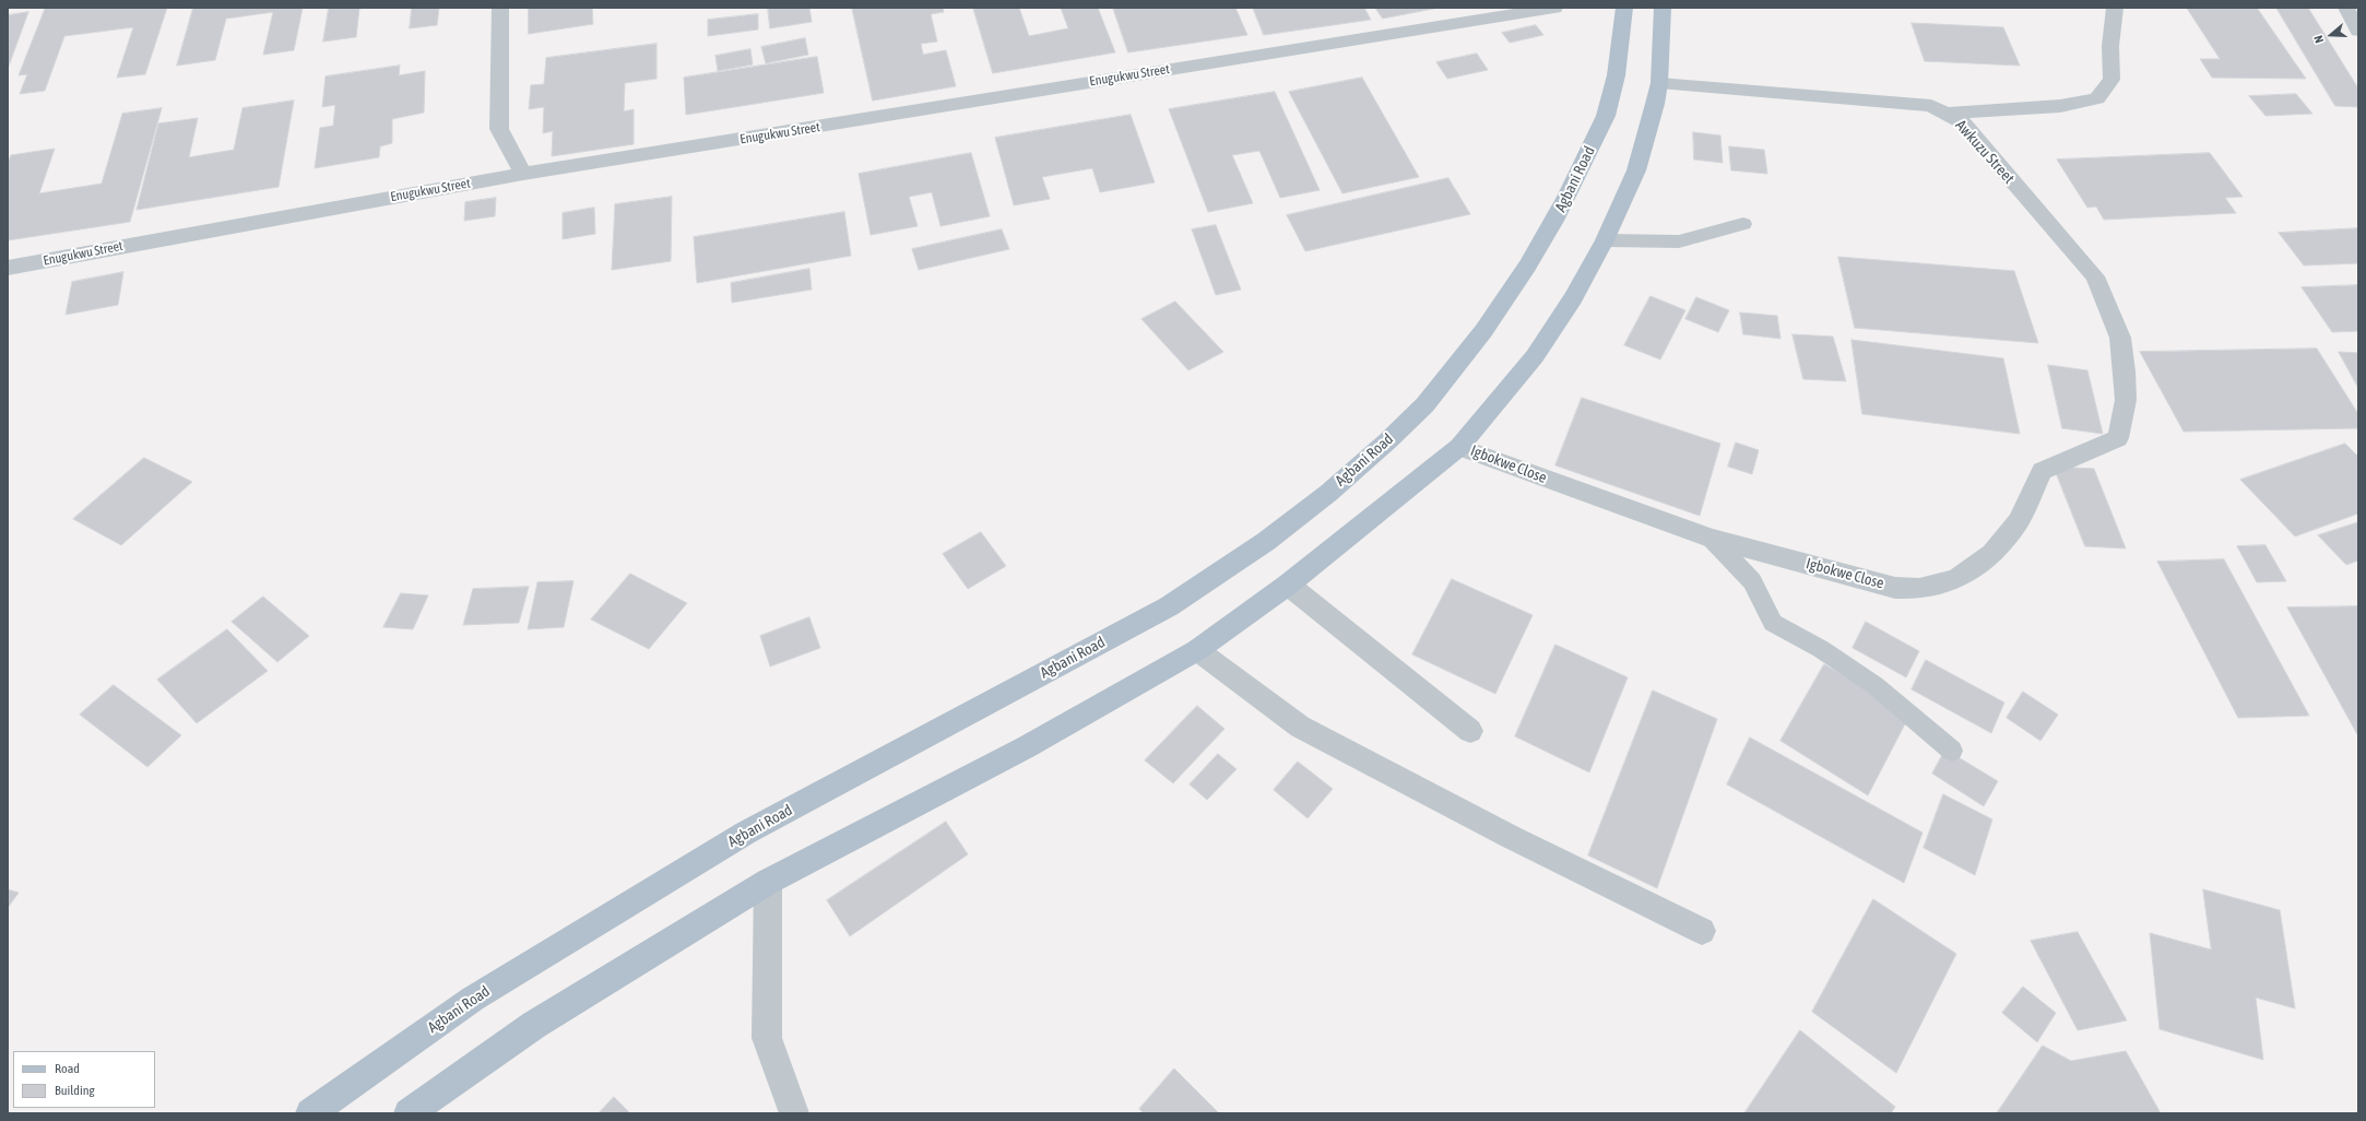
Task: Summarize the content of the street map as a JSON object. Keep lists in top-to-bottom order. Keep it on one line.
{"streets":{"main road":["Agbani Road"],"street":["Enugukwu Street","Awkuzu Street","Igbokwe Close"]},"crossings":[["Awkuzu Street","Igbokwe Close"]],"legend":["Road","Building"],"north":"left"}
